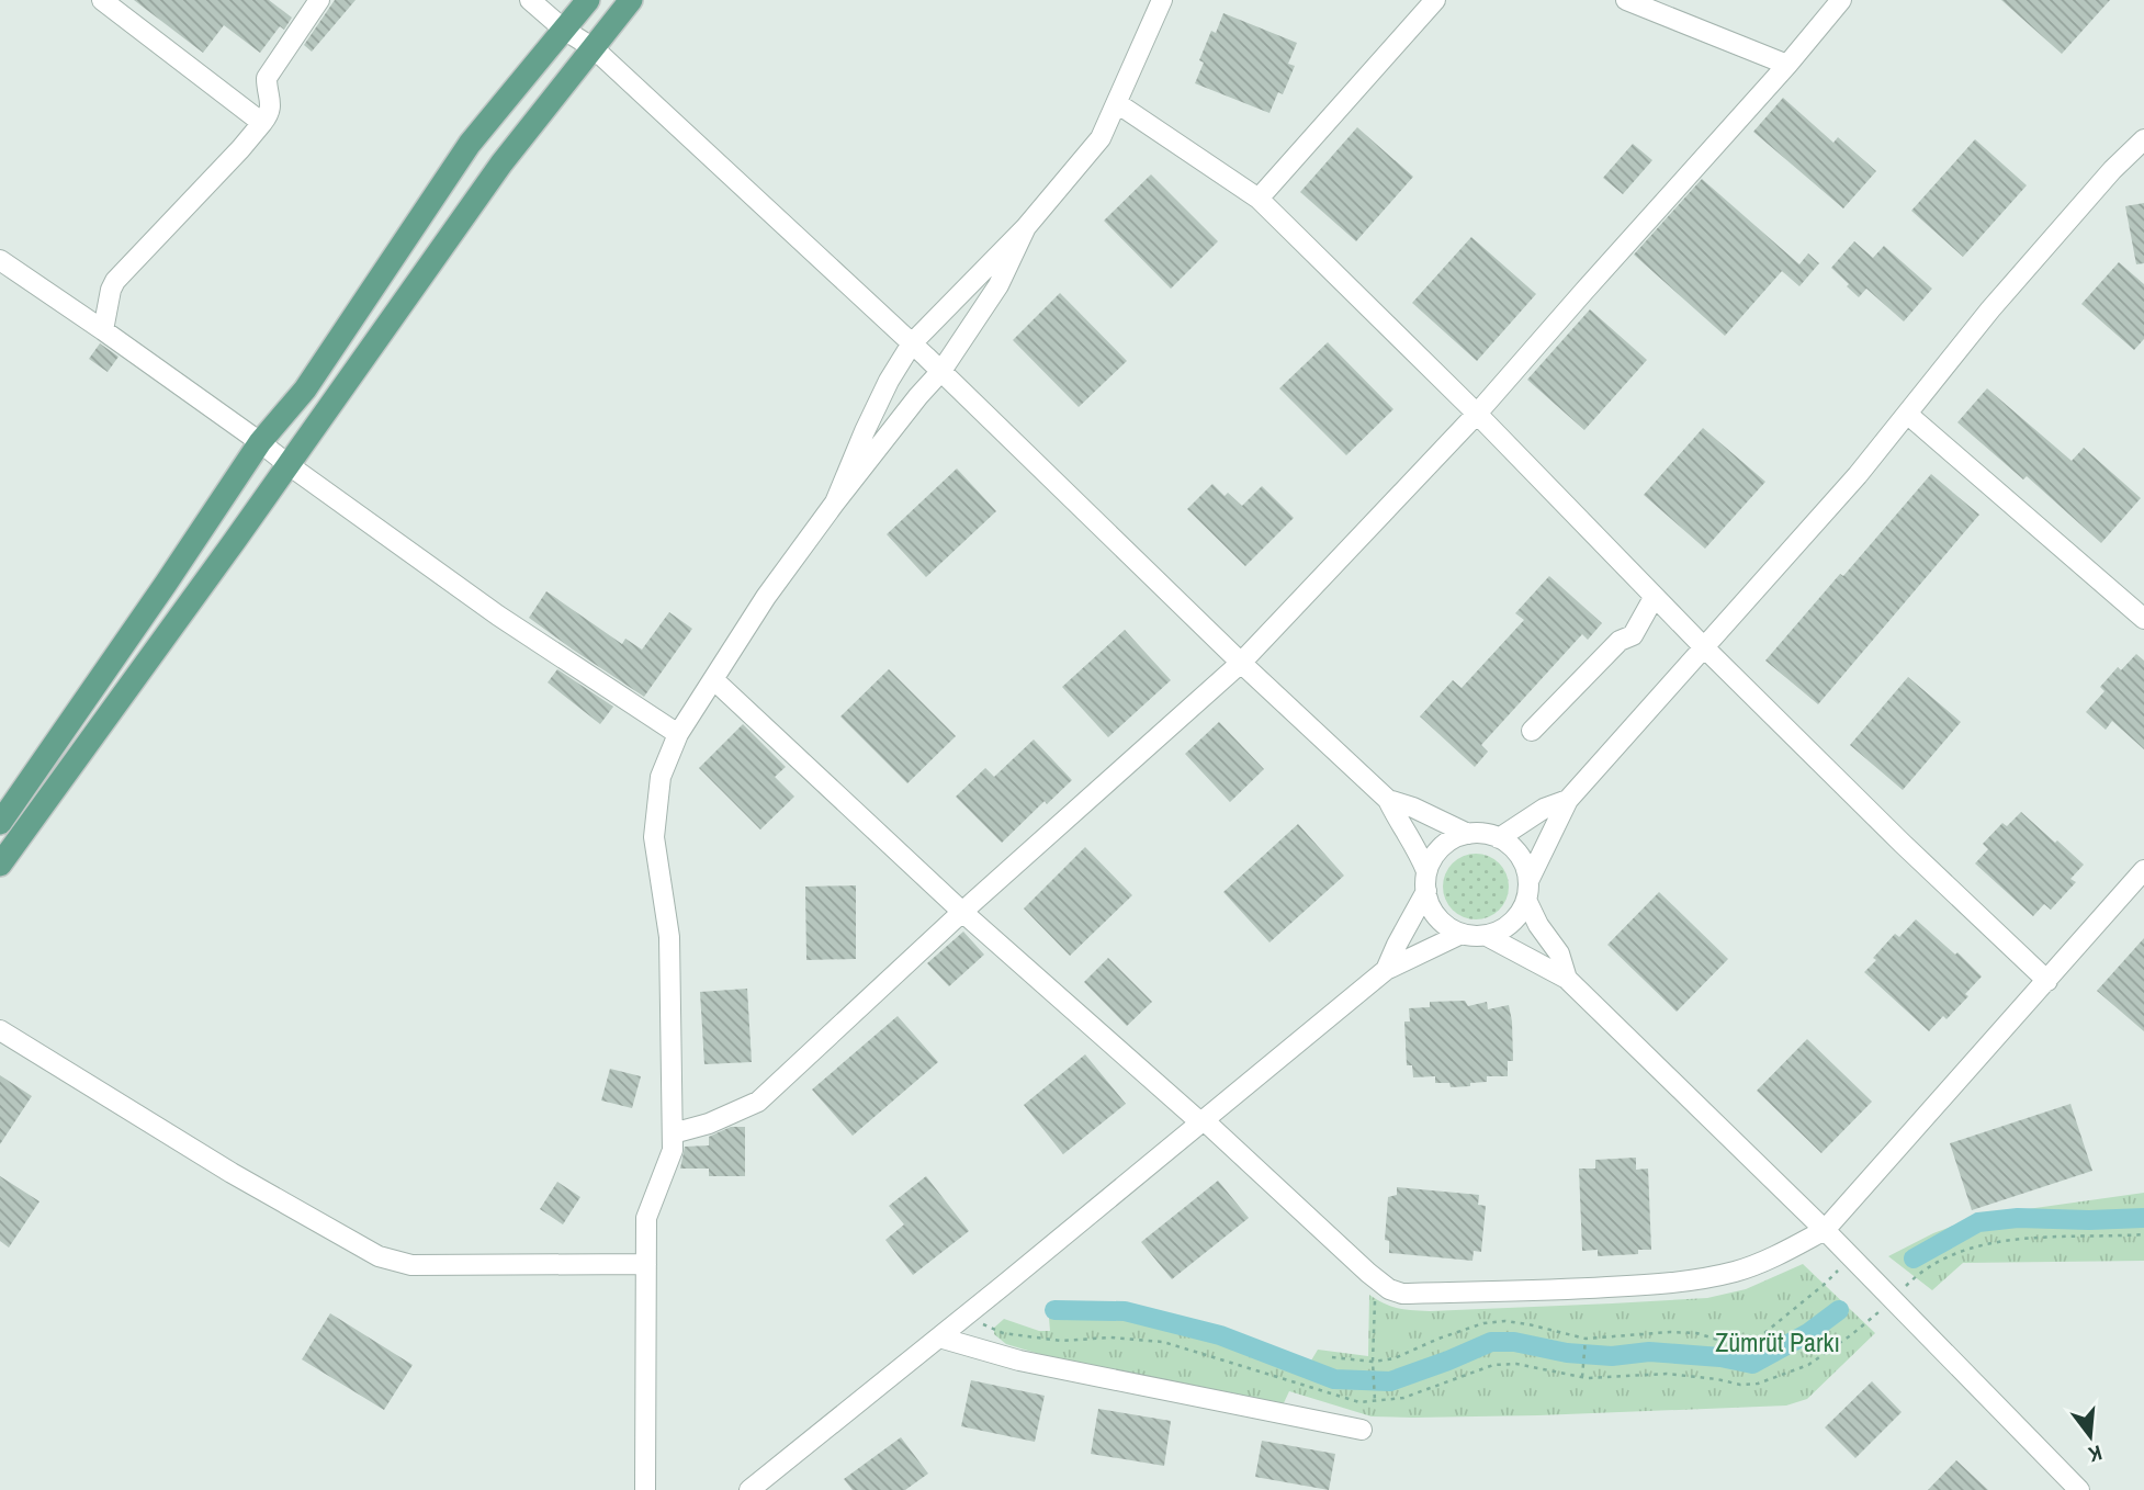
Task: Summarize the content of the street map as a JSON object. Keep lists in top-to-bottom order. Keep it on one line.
{"parks":["Zümrüt Parkı"],"north":"bottom"}
